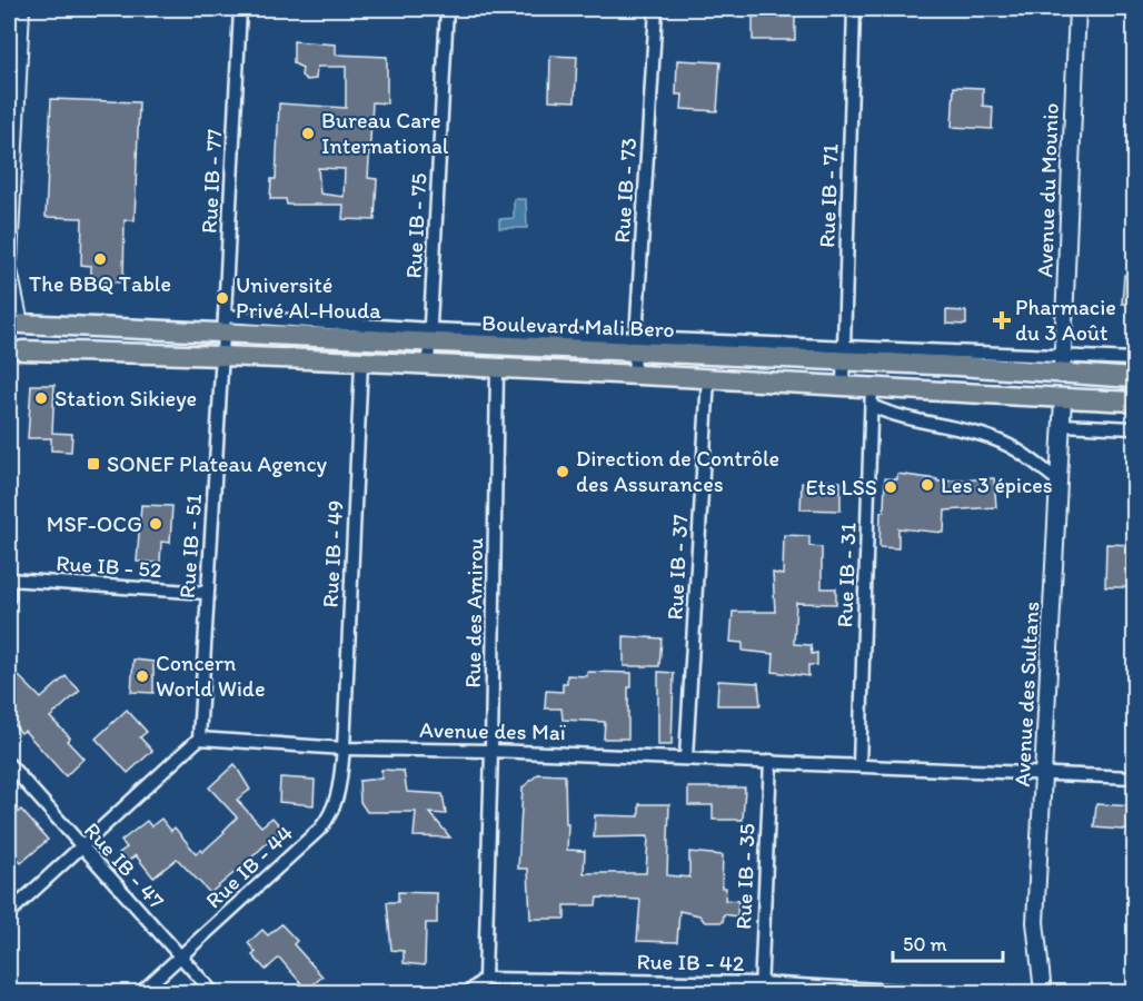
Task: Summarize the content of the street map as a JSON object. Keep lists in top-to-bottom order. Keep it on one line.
{"streets":{"main road":["Boulevard Mali Bero"],"street":["Rue IB - 77","Rue IB - 73","Avenue du Mounio","Rue IB - 71","Rue IB - 75","Rue IB - 51","Rue IB - 49","Rue IB - 52","Rue IB - 37","Rue IB - 31","Rue des Amirou","Avenue des Sultans","Avenue des Maï","Rue IB - 47","Rue IB - 44","Rue IB - 35","Rue IB - 42"]},"crossings":[["Rue IB - 77","Boulevard Mali Bero"],["Rue IB - 77","Rue IB - 51"],["Rue IB - 73","Boulevard Mali Bero"],["Avenue du Mounio","Boulevard Mali Bero"],["Rue IB - 71","Boulevard Mali Bero"],["Rue IB - 75","Boulevard Mali Bero"],["Boulevard Mali Bero","Rue IB - 51"],["Boulevard Mali Bero","Rue IB - 49"],["Boulevard Mali Bero","Rue IB - 37"],["Boulevard Mali Bero","Rue IB - 31"],["Boulevard Mali Bero","Rue des Amirou"],["Boulevard Mali Bero","Avenue des Sultans"],["Rue IB - 51","Rue IB - 52"],["Rue IB - 51","Avenue des Maï"],["Rue IB - 49","Avenue des Maï"],["Rue IB - 49","Rue IB - 44"],["Rue IB - 37","Avenue des Maï"],["Rue IB - 31","Avenue des Maï"],["Rue des Amirou","Avenue des Maï"],["Rue des Amirou","Rue IB - 42"],["Avenue des Sultans","Avenue des Maï"],["Avenue des Maï","Rue IB - 44"],["Avenue des Maï","Rue IB - 35"],["Rue IB - 47","Rue IB - 44"],["Rue IB - 35","Rue IB - 42"]],"places":{"other":["Bureau Care International","The BBQ Table","Université Privé Al-Houda","Station Sikieye","Direction de Contrôle des Assurances","Les 3 épices","Ets LSS","MSF-OCG","Concern World Wide"],"health":["Pharmacie du 3 Août"],"transit":["SONEF Plateau Agency"]},"scale_bar":"50 m"}
